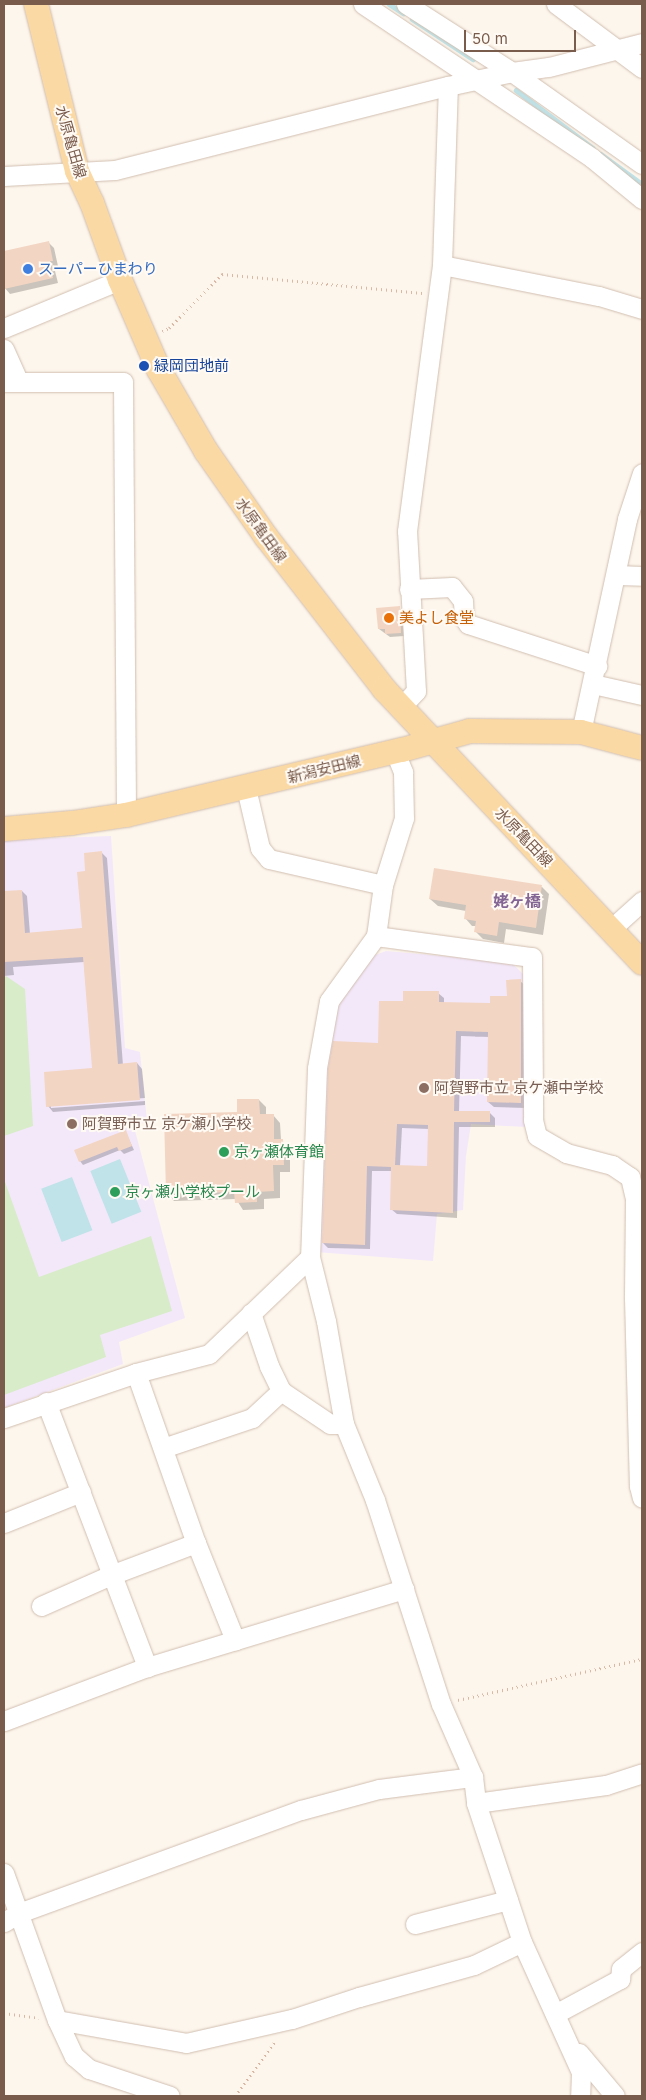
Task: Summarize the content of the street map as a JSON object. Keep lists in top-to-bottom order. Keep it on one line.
{"streets":{"main road":["水原亀田線","新潟安田線"]},"crossings":[["水原亀田線","新潟安田線"]],"districts":["姥ヶ橋"],"places":["スーパーひまわり","緑岡団地前","美よし食堂","阿賀野市立 京ケ瀬中学校","阿賀野市立 京ケ瀬小学校","京ヶ瀬体育館","京ヶ瀬小学校プール"],"scale_bar":"50 m"}
